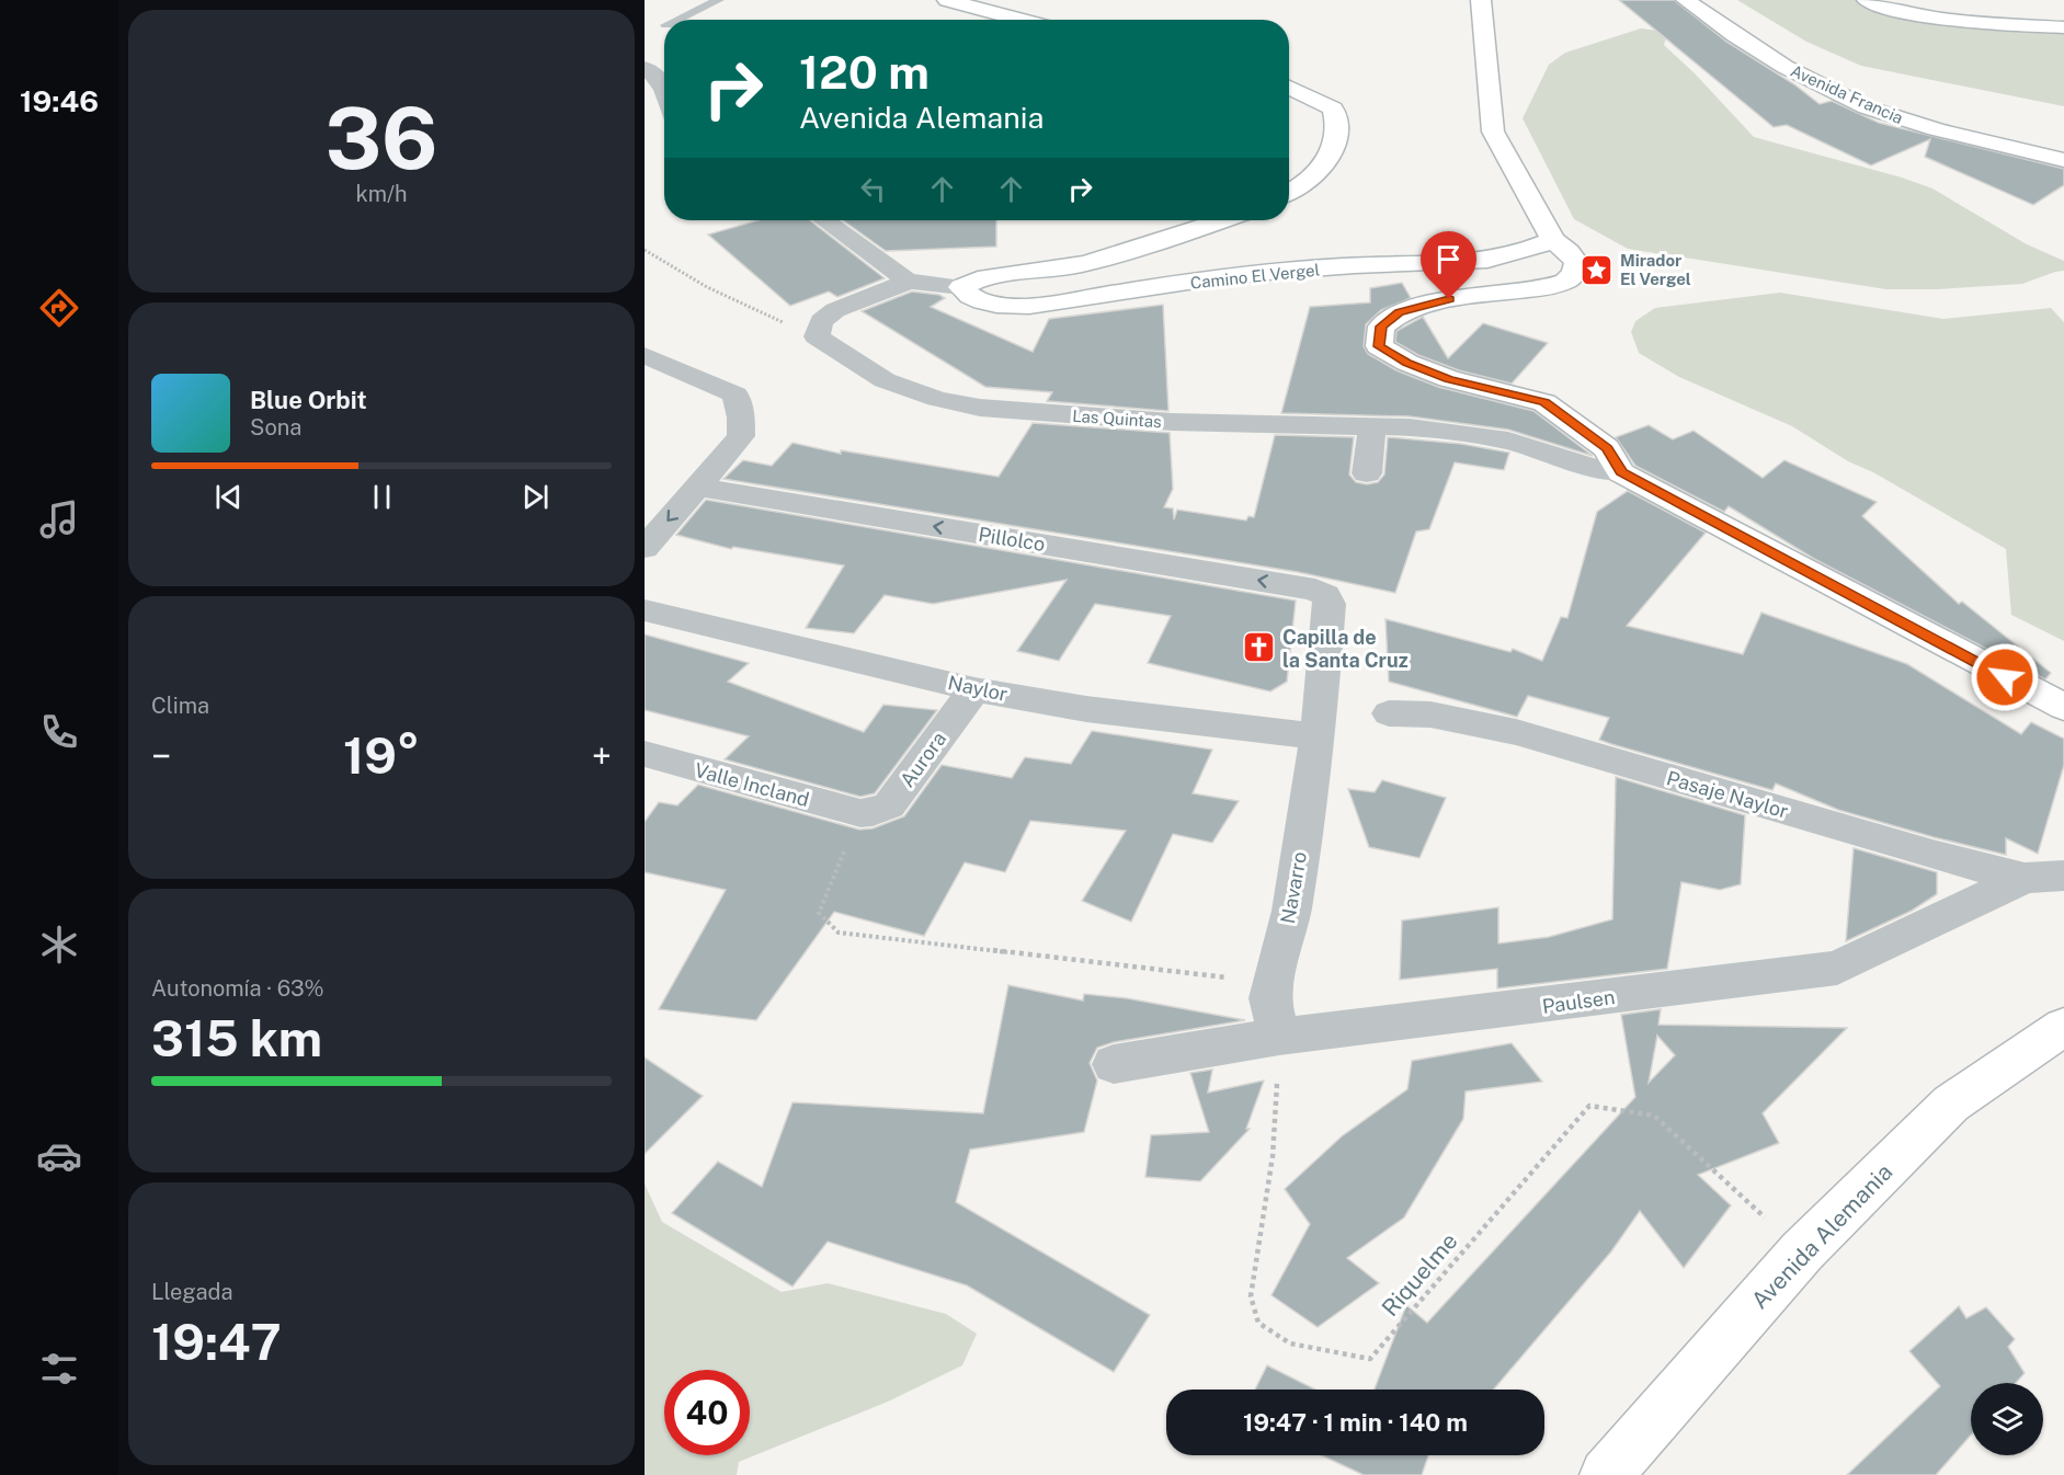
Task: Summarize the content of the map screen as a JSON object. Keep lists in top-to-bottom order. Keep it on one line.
{"streets":{"street":["Avenida Francia","Camino El Vergel","Las Quintas","Pillolco","Naylor","Aurora","Valle Incland","Pasaje Naylor","Navarro","Paulsen","Avenida Alemania"],"path":["Riquelme"]},"crossings":[["Camino El Vergel","Las Quintas"],["Pillolco","Navarro"],["Naylor","Aurora"],["Naylor","Navarro"],["Aurora","Valle Incland"],["Pasaje Naylor","Paulsen"],["Navarro","Paulsen"],["Navarro","Riquelme"],["Paulsen","Riquelme"],["Avenida Alemania","Riquelme"]],"places":{"place":["Mirador El Vergel"],"church":["Capilla de la Santa Cruz"]},"page":{"tabs":"19:46","tile":[["36","km/h"],"Clima",["Autonomía · 63%","315 km"],["Llegada","19:47"]],"turn":["120 m","Avenida Alemania"],"song":["Blue Orbit","Sona"],"heat":["−","19°","+"],"limit":"40","trip":"19:47 · 1 min · 140 m"}}
